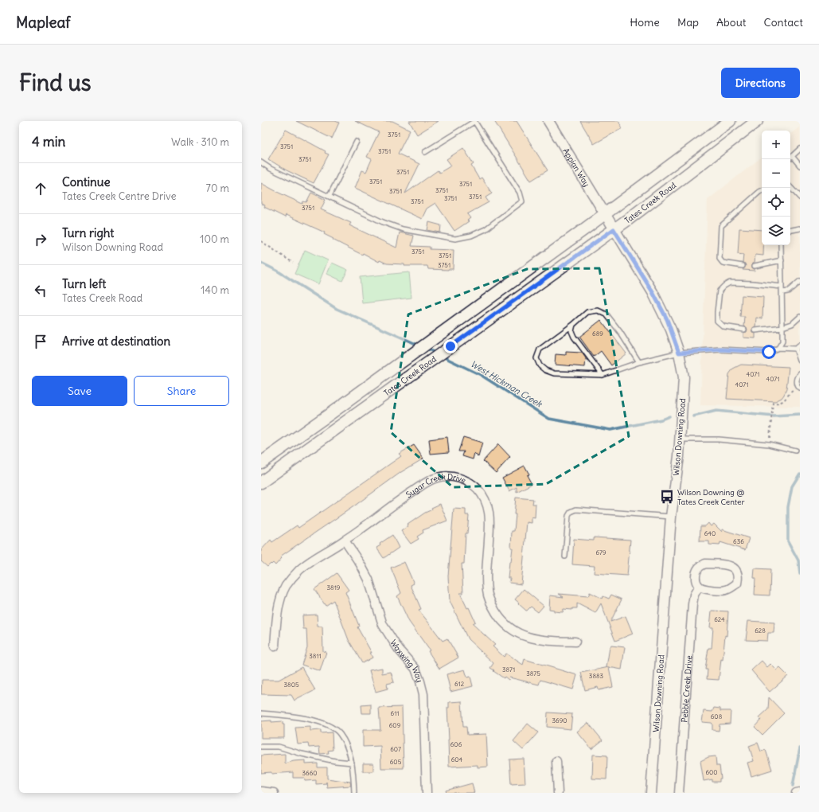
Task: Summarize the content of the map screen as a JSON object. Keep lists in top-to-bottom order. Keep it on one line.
{"streets":{"main road":["Tates Creek Road"],"street":["Appian Way","Wilson Downing Road","Sugar Creek Drive","Waxwing Way","Pebble Creek Drive"]},"crossings":[["Appian Way","Tates Creek Road"],["Appian Way","Wilson Downing Road"],["Tates Creek Road","Wilson Downing Road"],["Sugar Creek Drive","Waxwing Way"]],"water":["West Hickman Creek"],"places":{"bus stop":["Wilson Downing @ Tates Creek Center"]},"house_numbers":["3751","3751","3751","3751","3751","3751","3751","3751","3751","3751","3751","3751","3751","3751","3751","3751","689","4071","4071","4071","640","636","679","3819","624","628","3811","3871","3875","3883","612","3805","611","608","3690","609","606","607","604","605","600","3660"],"page":{"header":"Mapleaf","nav":["Home","Map","About","Contact"],"buttons":["Directions",["Save","Share"]],"title":"Find us","heading":["4 min","Walk · 310 m"],"map_buttons":["+","−"],"list":[["Continue","Tates Creek Centre Drive","70 m"],["Turn right","Wilson Downing Road","100 m"],["Turn left","Tates Creek Road","140 m"],"Arrive at destination"]}}
